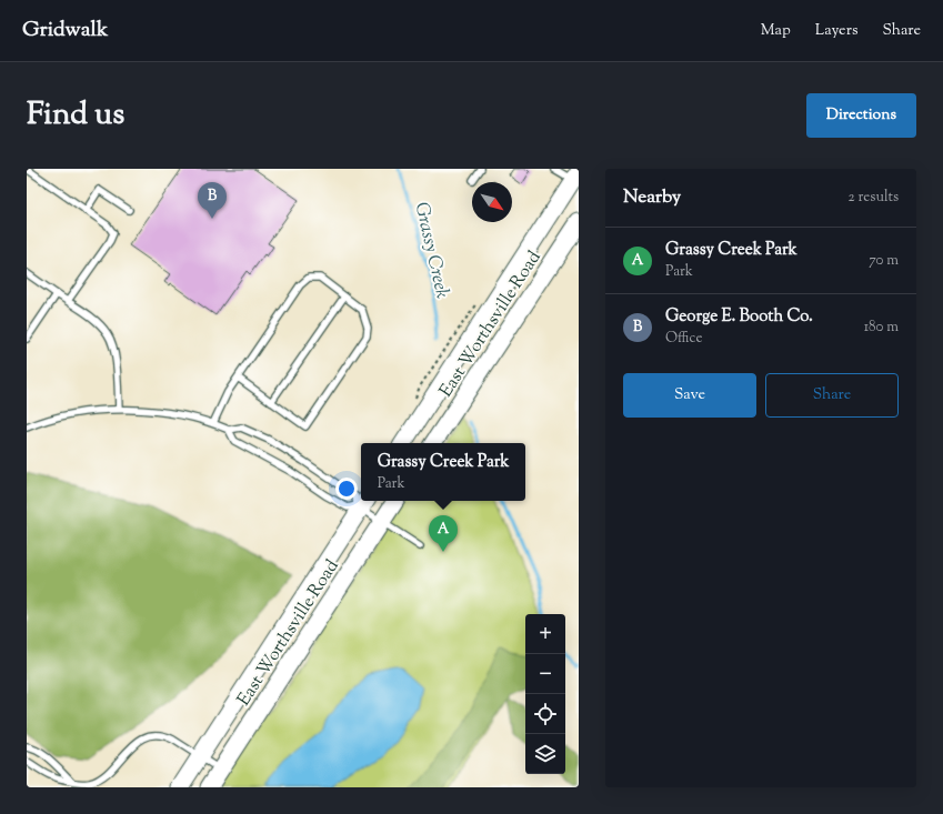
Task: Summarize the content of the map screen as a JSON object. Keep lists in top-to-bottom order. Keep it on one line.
{"streets":{"main road":["East Worthsville Road"]},"water":["Grassy Creek"],"north":"bottom right","page":{"header":"Gridwalk","nav":["Map","Layers","Share"],"title":"Find us","buttons":["Directions",["Save","Share"]],"heading":["Nearby","2 results"],"pins":["B","A"],"list":[{"mark":"A","name":"Grassy Creek Park","note":"Park","value":"70 m"},{"mark":"B","name":"George E. Booth Co.","note":"Office","value":"180 m"}],"popup":["Grassy Creek Park","Park"],"map_buttons":["+","−"]}}
